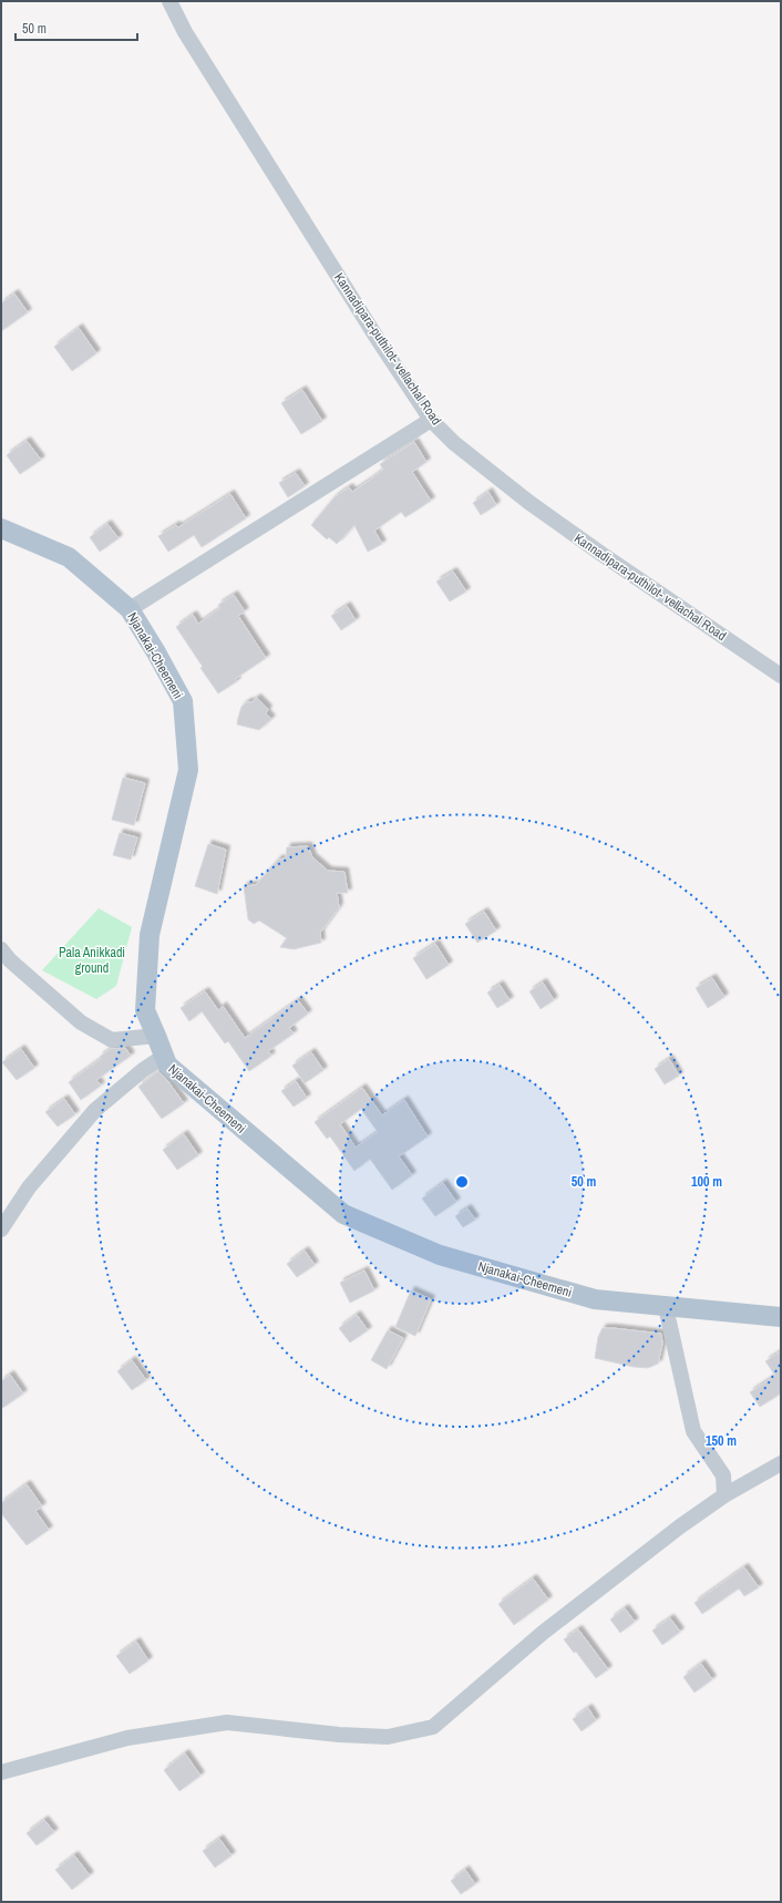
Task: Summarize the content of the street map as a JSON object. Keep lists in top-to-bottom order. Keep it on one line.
{"streets":{"main road":["Njanakai-Cheemeni"],"street":["Kannadipara-puthilot- vellachal Road"]},"parks":["Pala Anikkadi ground"],"scale_bar":"50 m","rings":["50 m","100 m","150 m"]}
